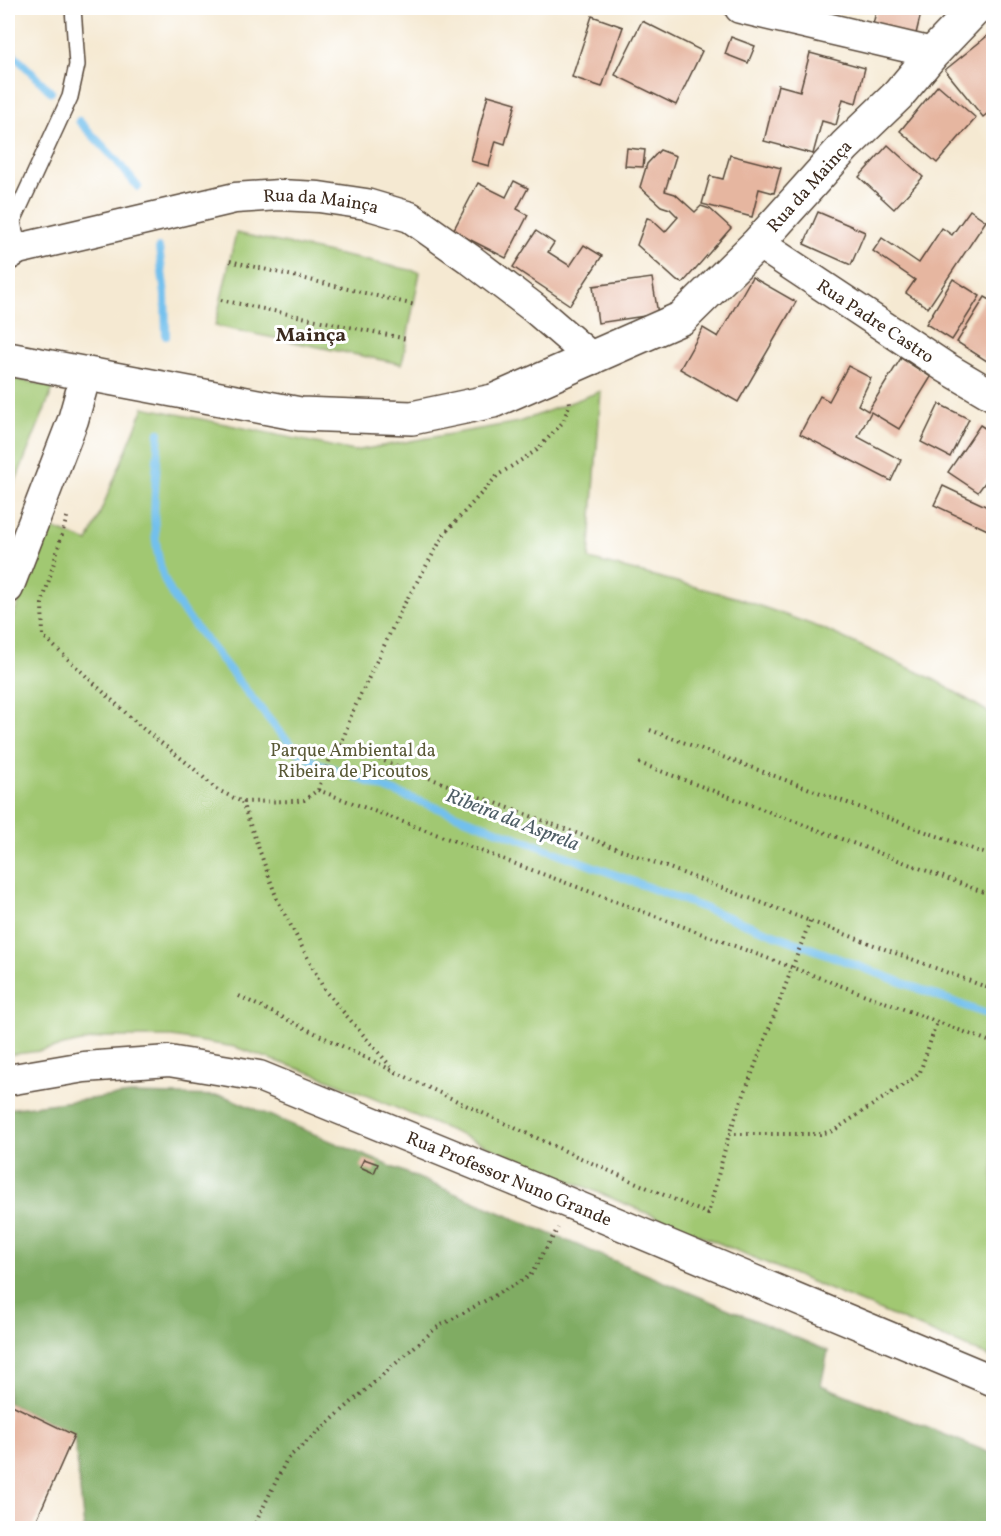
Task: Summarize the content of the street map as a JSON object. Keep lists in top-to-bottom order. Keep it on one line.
{"streets":{"street":["Rua da Mainça","Rua Padre Castro","Rua Professor Nuno Grande"]},"crossings":[["Rua da Mainça","Rua Padre Castro"]],"districts":["Mainça"],"water":["Ribeira da Asprela"],"parks":["Parque Ambiental da Ribeira de Picoutos"]}
